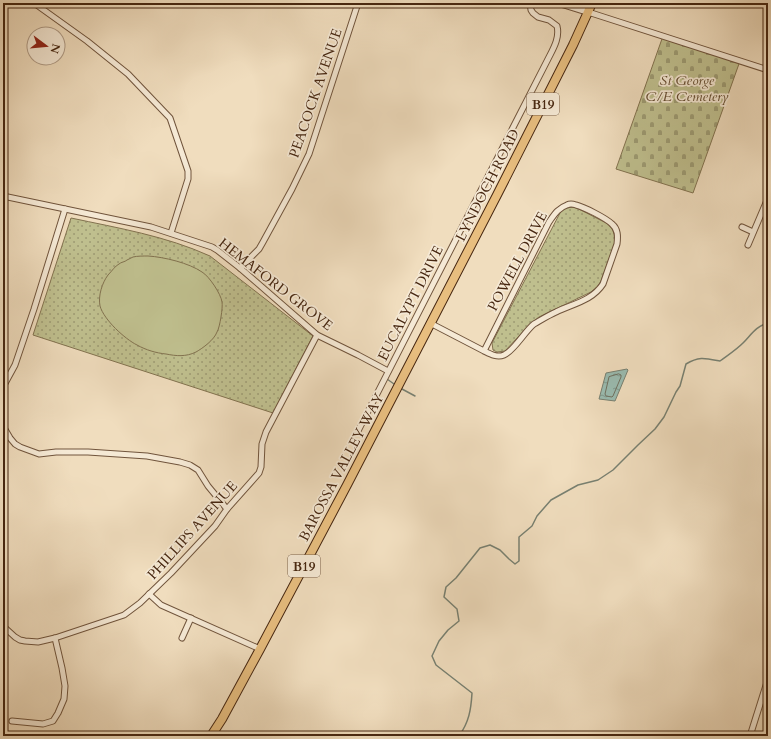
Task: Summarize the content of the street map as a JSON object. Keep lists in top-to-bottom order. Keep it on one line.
{"streets":{"main road":["B19","LYNDOCH ROAD","BAROSSA VALLEY WAY"],"street":["PEACOCK AVENUE","POWELL DRIVE","HEMAFORD GROVE","EUCALYPT DRIVE","PHILLIPS AVENUE"]},"crossings":[["PEACOCK AVENUE","HEMAFORD GROVE"],["LYNDOCH ROAD","POWELL DRIVE"],["LYNDOCH ROAD","BAROSSA VALLEY WAY"],["HEMAFORD GROVE","EUCALYPT DRIVE"],["HEMAFORD GROVE","PHILLIPS AVENUE"]],"parks":["St George C/E Cemetery"],"north":"right"}
